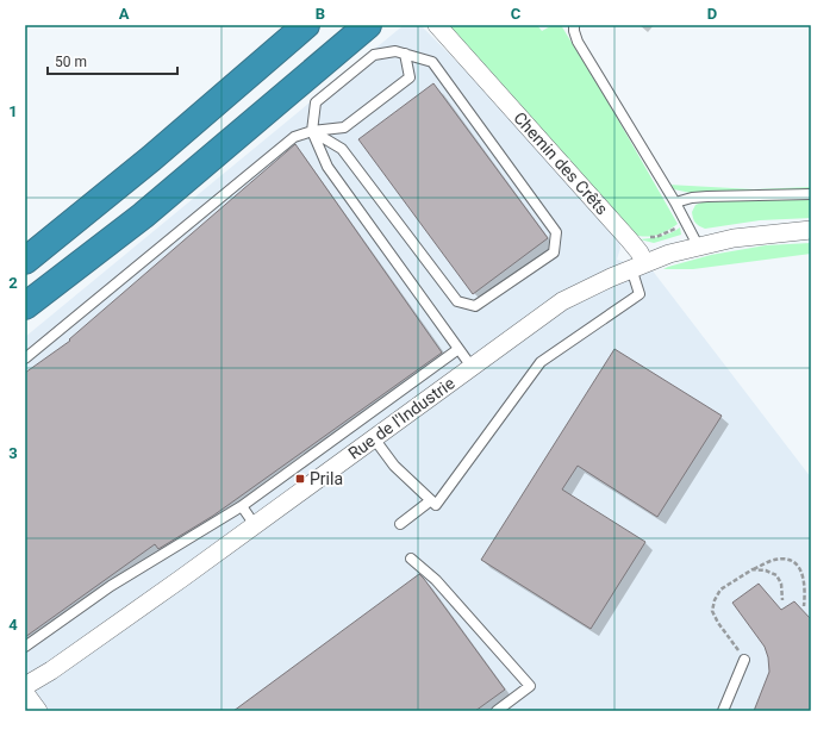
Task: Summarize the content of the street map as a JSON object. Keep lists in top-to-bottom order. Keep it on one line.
{"streets":{"street":["Chemin des Crêts","Rue de l'Industrie"]},"crossings":[["Chemin des Crêts","Rue de l'Industrie"]],"places":{"transit":["Prila"]},"scale_bar":"50 m","grid":{"columns":["A","B","C","D"],"rows":["1","2","3","4"]}}
